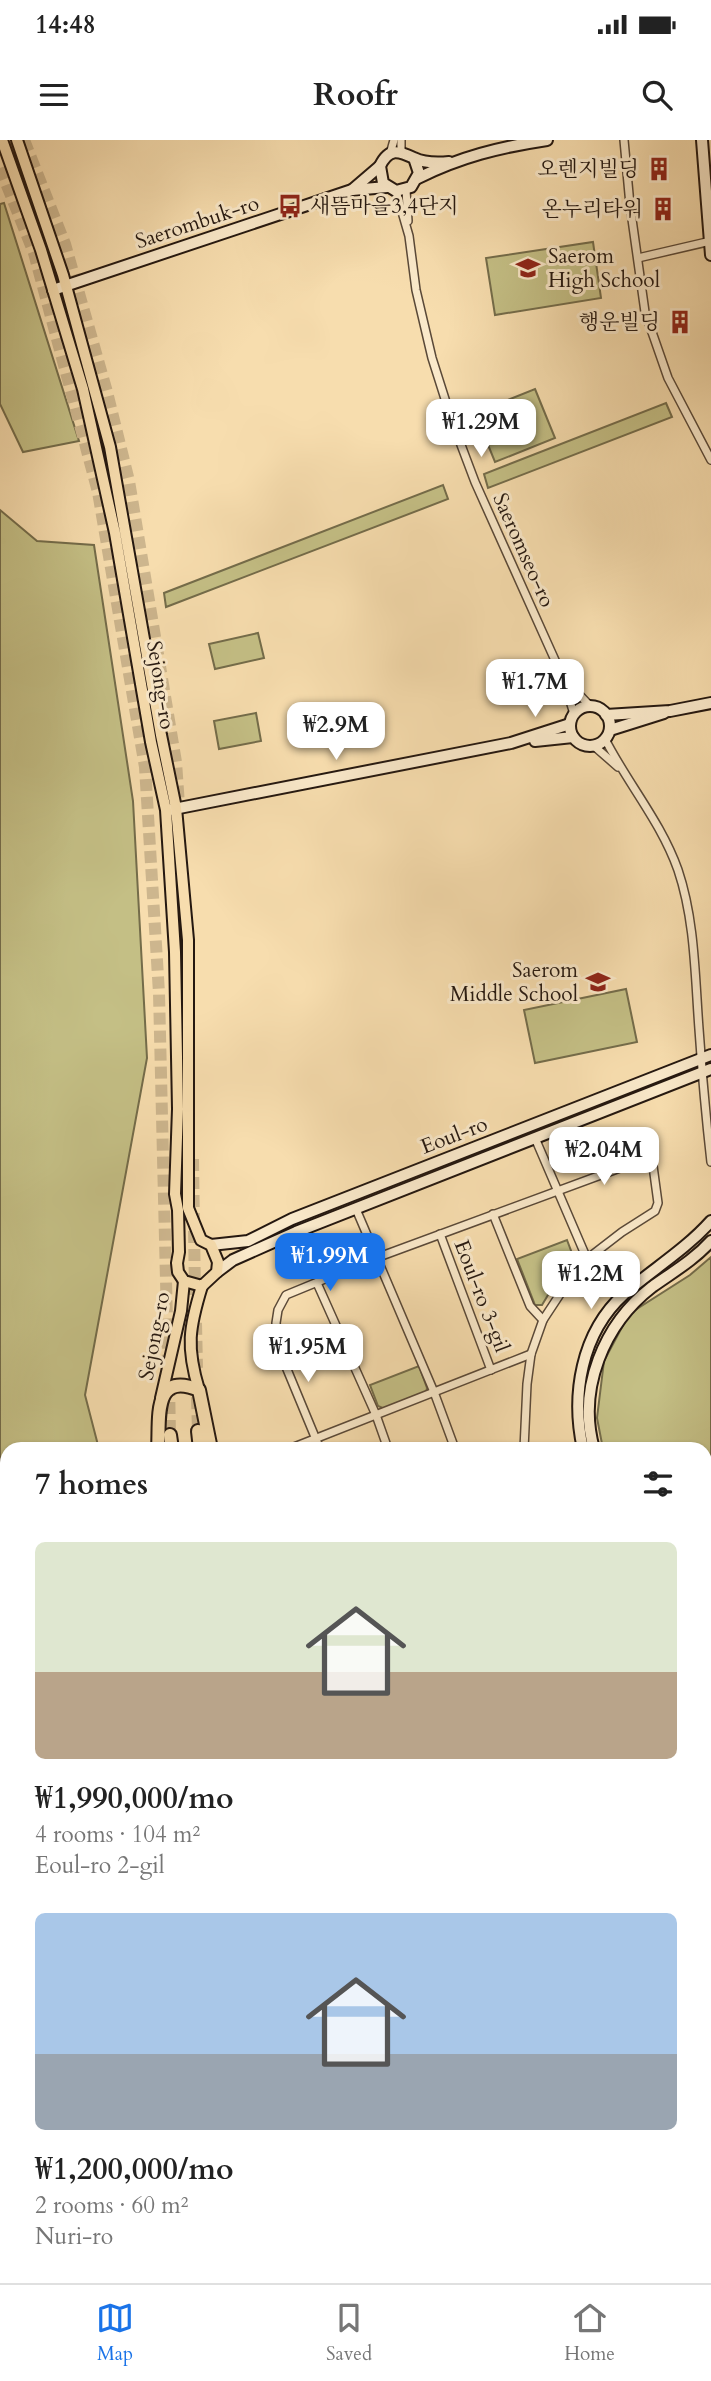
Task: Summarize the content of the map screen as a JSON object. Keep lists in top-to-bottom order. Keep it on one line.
{"streets":{"main road":["Sejong-ro"],"street":["Saerombuk-ro","Saeromseo-ro","Eoul-ro","Eoul-ro 3-gil"]},"crossings":[["Saerombuk-ro","Saeromseo-ro"],["Saerombuk-ro","Sejong-ro"],["Sejong-ro","Eoul-ro"]],"places":{"building":["오렌지빌딩","온누리타워","행운빌딩"],"bus stop":["새뜸마을3,4단지"],"school or university":["Saerom High School","Saerom Middle School"]},"page":{"status":"14:48","header":"Roofr","price":["₩1.29M","₩1.7M","₩2.9M","₩2.04M","₩1.99M","₩1.2M","₩1.95M"],"heading":"7 homes","list":[{"name":"₩1,990,000/mo","note":"4 rooms · 104 m² · Eoul-ro 2-gil"},{"name":"₩1,200,000/mo","note":"2 rooms · 60 m² · Nuri-ro"}],"tabs":["Map","Saved","Home"]}}
